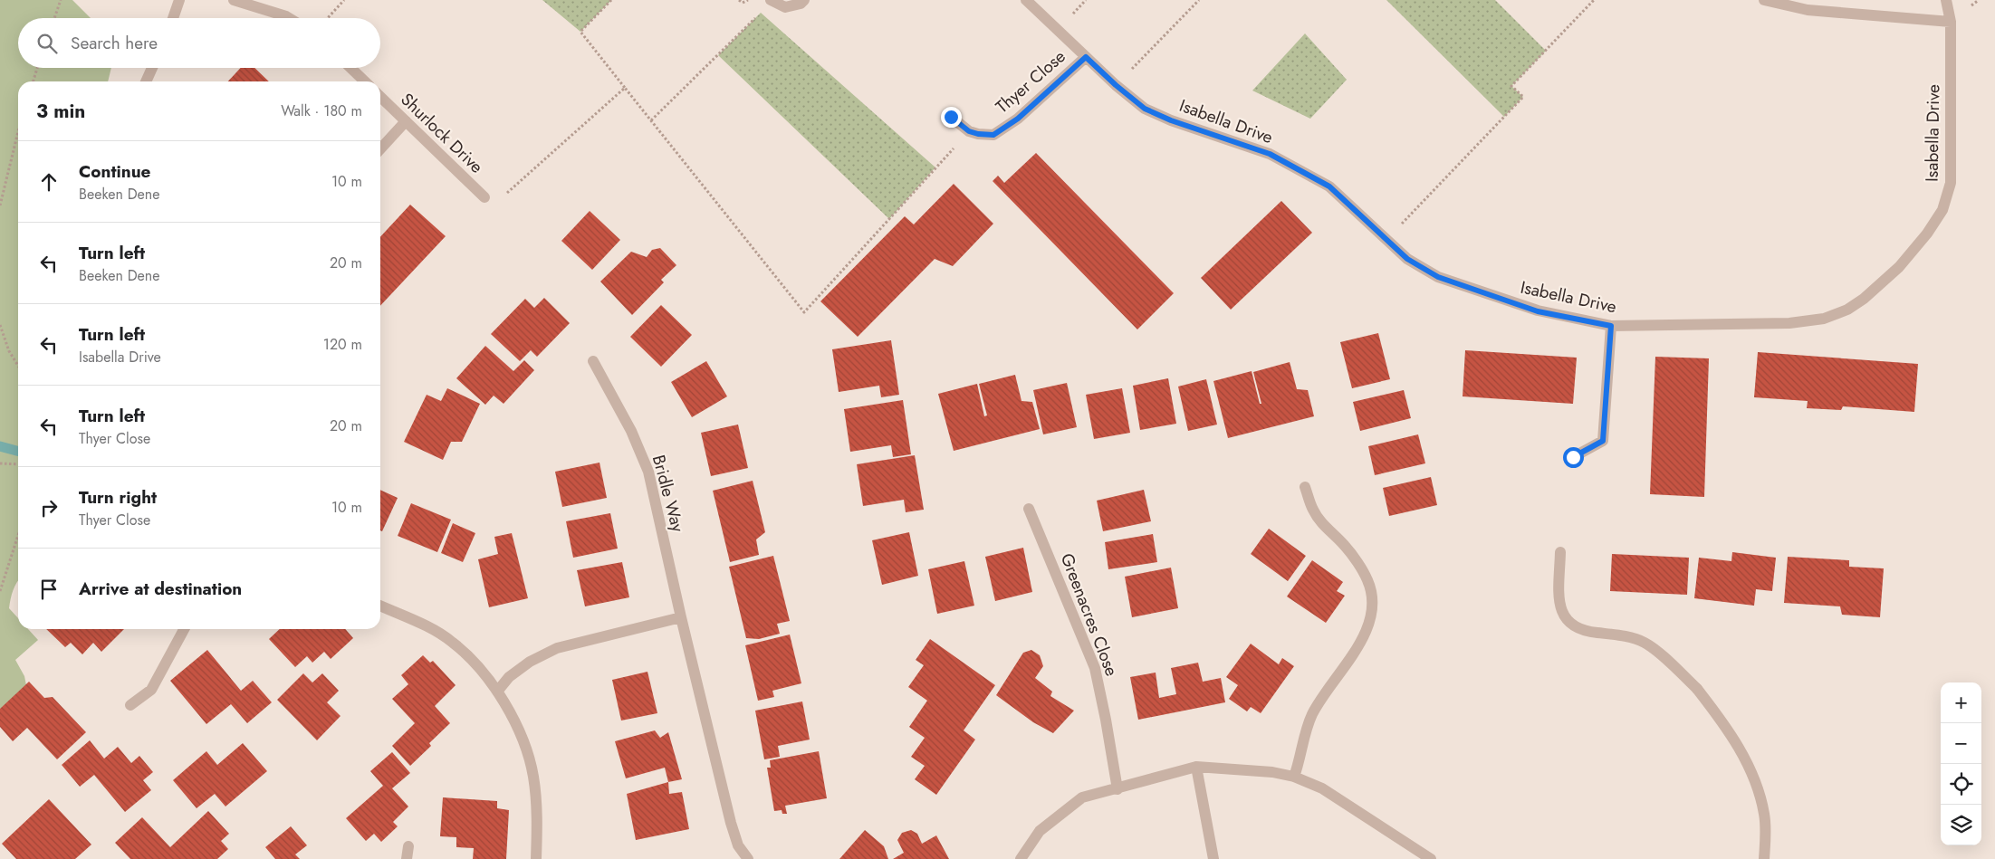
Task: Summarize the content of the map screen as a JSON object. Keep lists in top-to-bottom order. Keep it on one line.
{"streets":{"street":["Thyer Close","Isabella Drive","Shurlock Drive","Bridle Way","Greenacres Close"]},"crossings":[["Thyer Close","Isabella Drive"]],"page":{"search":"Search here","heading":["3 min","Walk · 180 m"],"list":[["Continue","Beeken Dene","10 m"],["Turn left","Beeken Dene","20 m"],["Turn left","Isabella Drive","120 m"],["Turn left","Thyer Close","20 m"],["Turn right","Thyer Close","10 m"],"Arrive at destination"],"map_buttons":["+","−"]}}
